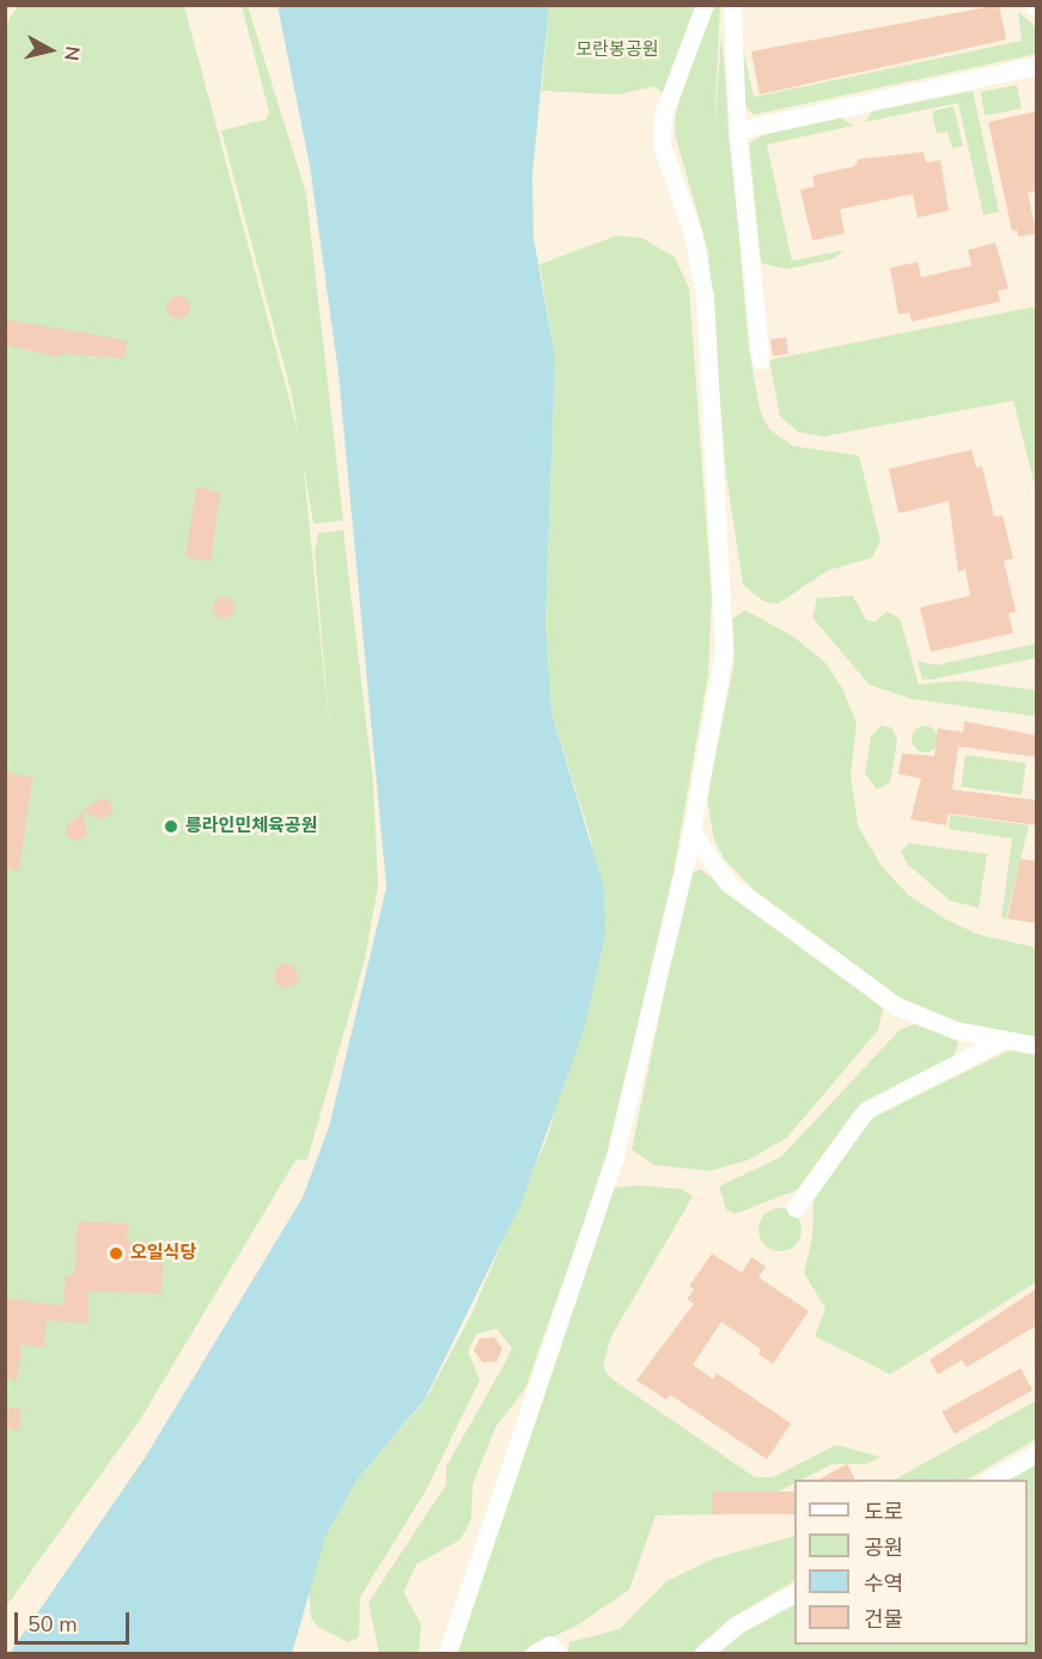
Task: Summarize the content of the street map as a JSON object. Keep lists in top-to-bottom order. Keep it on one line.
{"parks":["모란봉공원"],"places":["릉라인민체육공원","오일식당"],"legend":["도로","공원","수역","건물"],"scale_bar":"50 m","north":"right"}
